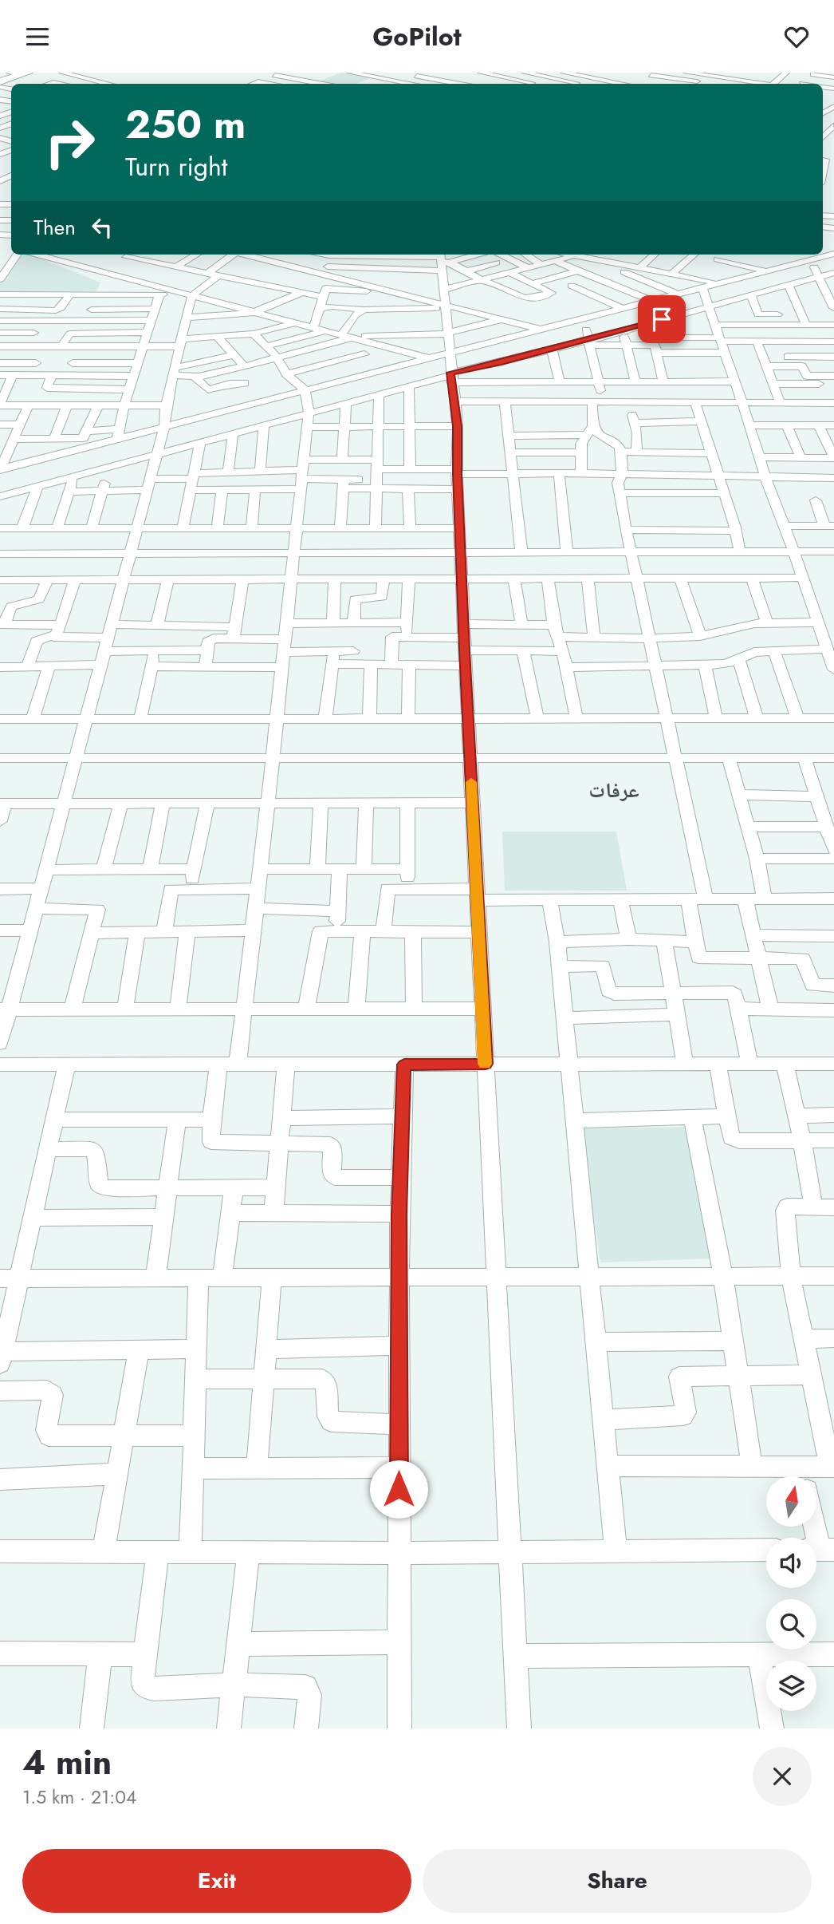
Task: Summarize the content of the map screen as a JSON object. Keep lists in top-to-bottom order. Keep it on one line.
{"districts":["عرفات"],"north":"top","page":{"header":"GoPilot","turn":["250 m","Turn right"],"then":"Then","heading":["4 min","1.5 km · 21:04"],"buttons":["Exit","Share"]}}
